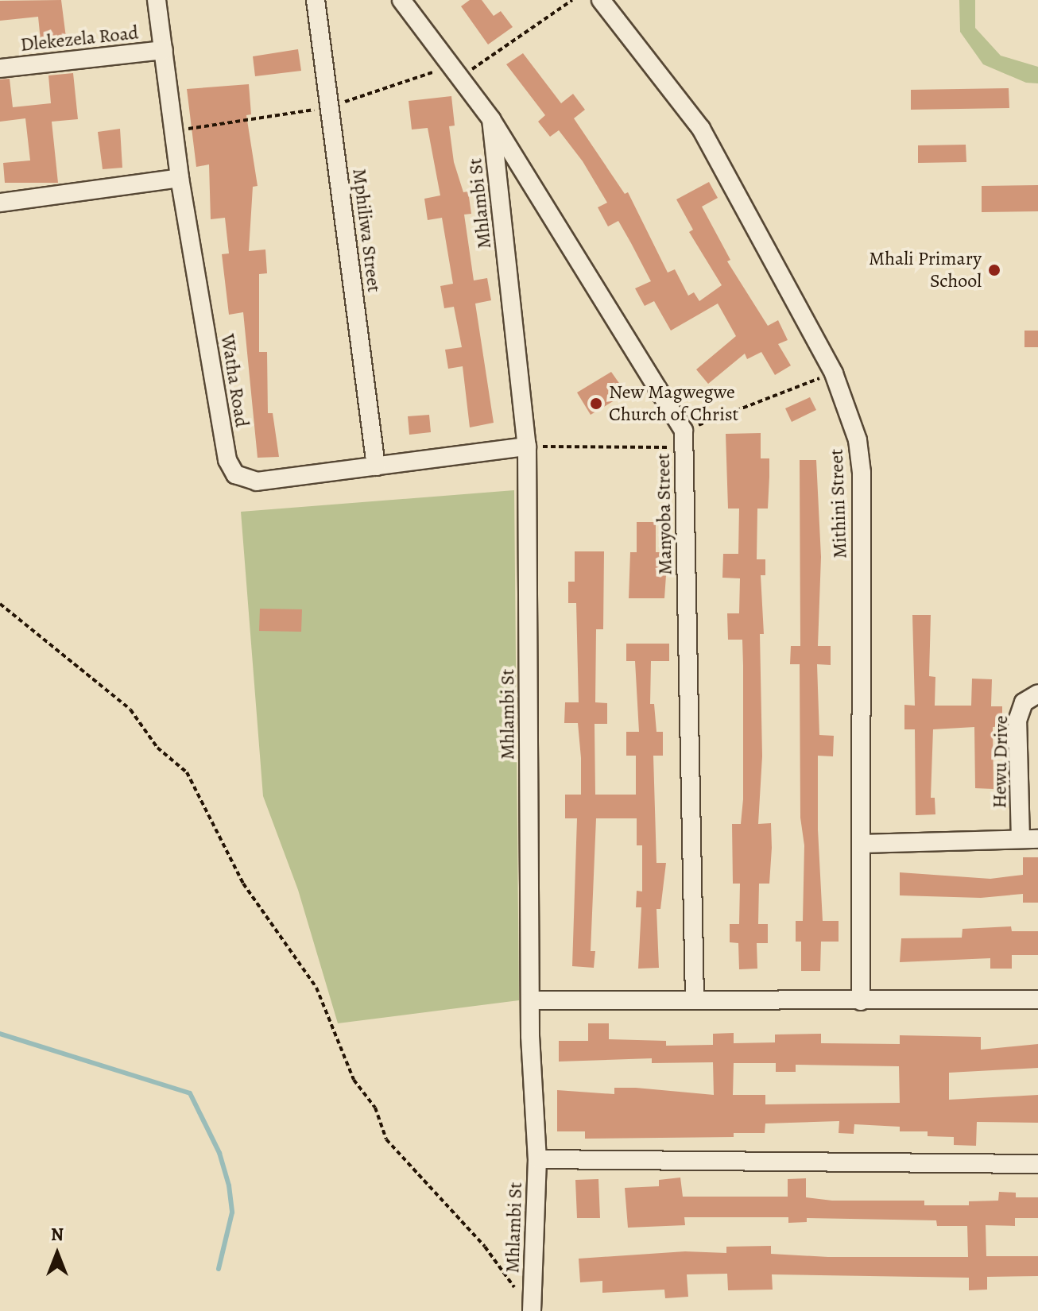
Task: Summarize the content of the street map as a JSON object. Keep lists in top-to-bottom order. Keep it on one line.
{"streets":{"street":["Dlekezela Road","Mhlambi St","Mphiliwa Street","Watha Road","Mithini Street","Manyoba Street","Hewu Drive"]},"crossings":[["Dlekezela Road","Watha Road"],["Mhlambi St","Watha Road"],["Mhlambi St","Manyoba Street"],["Mphiliwa Street","Watha Road"]],"places":["Mhali Primary School","New Magwegwe Church of Christ"],"north":"top"}
